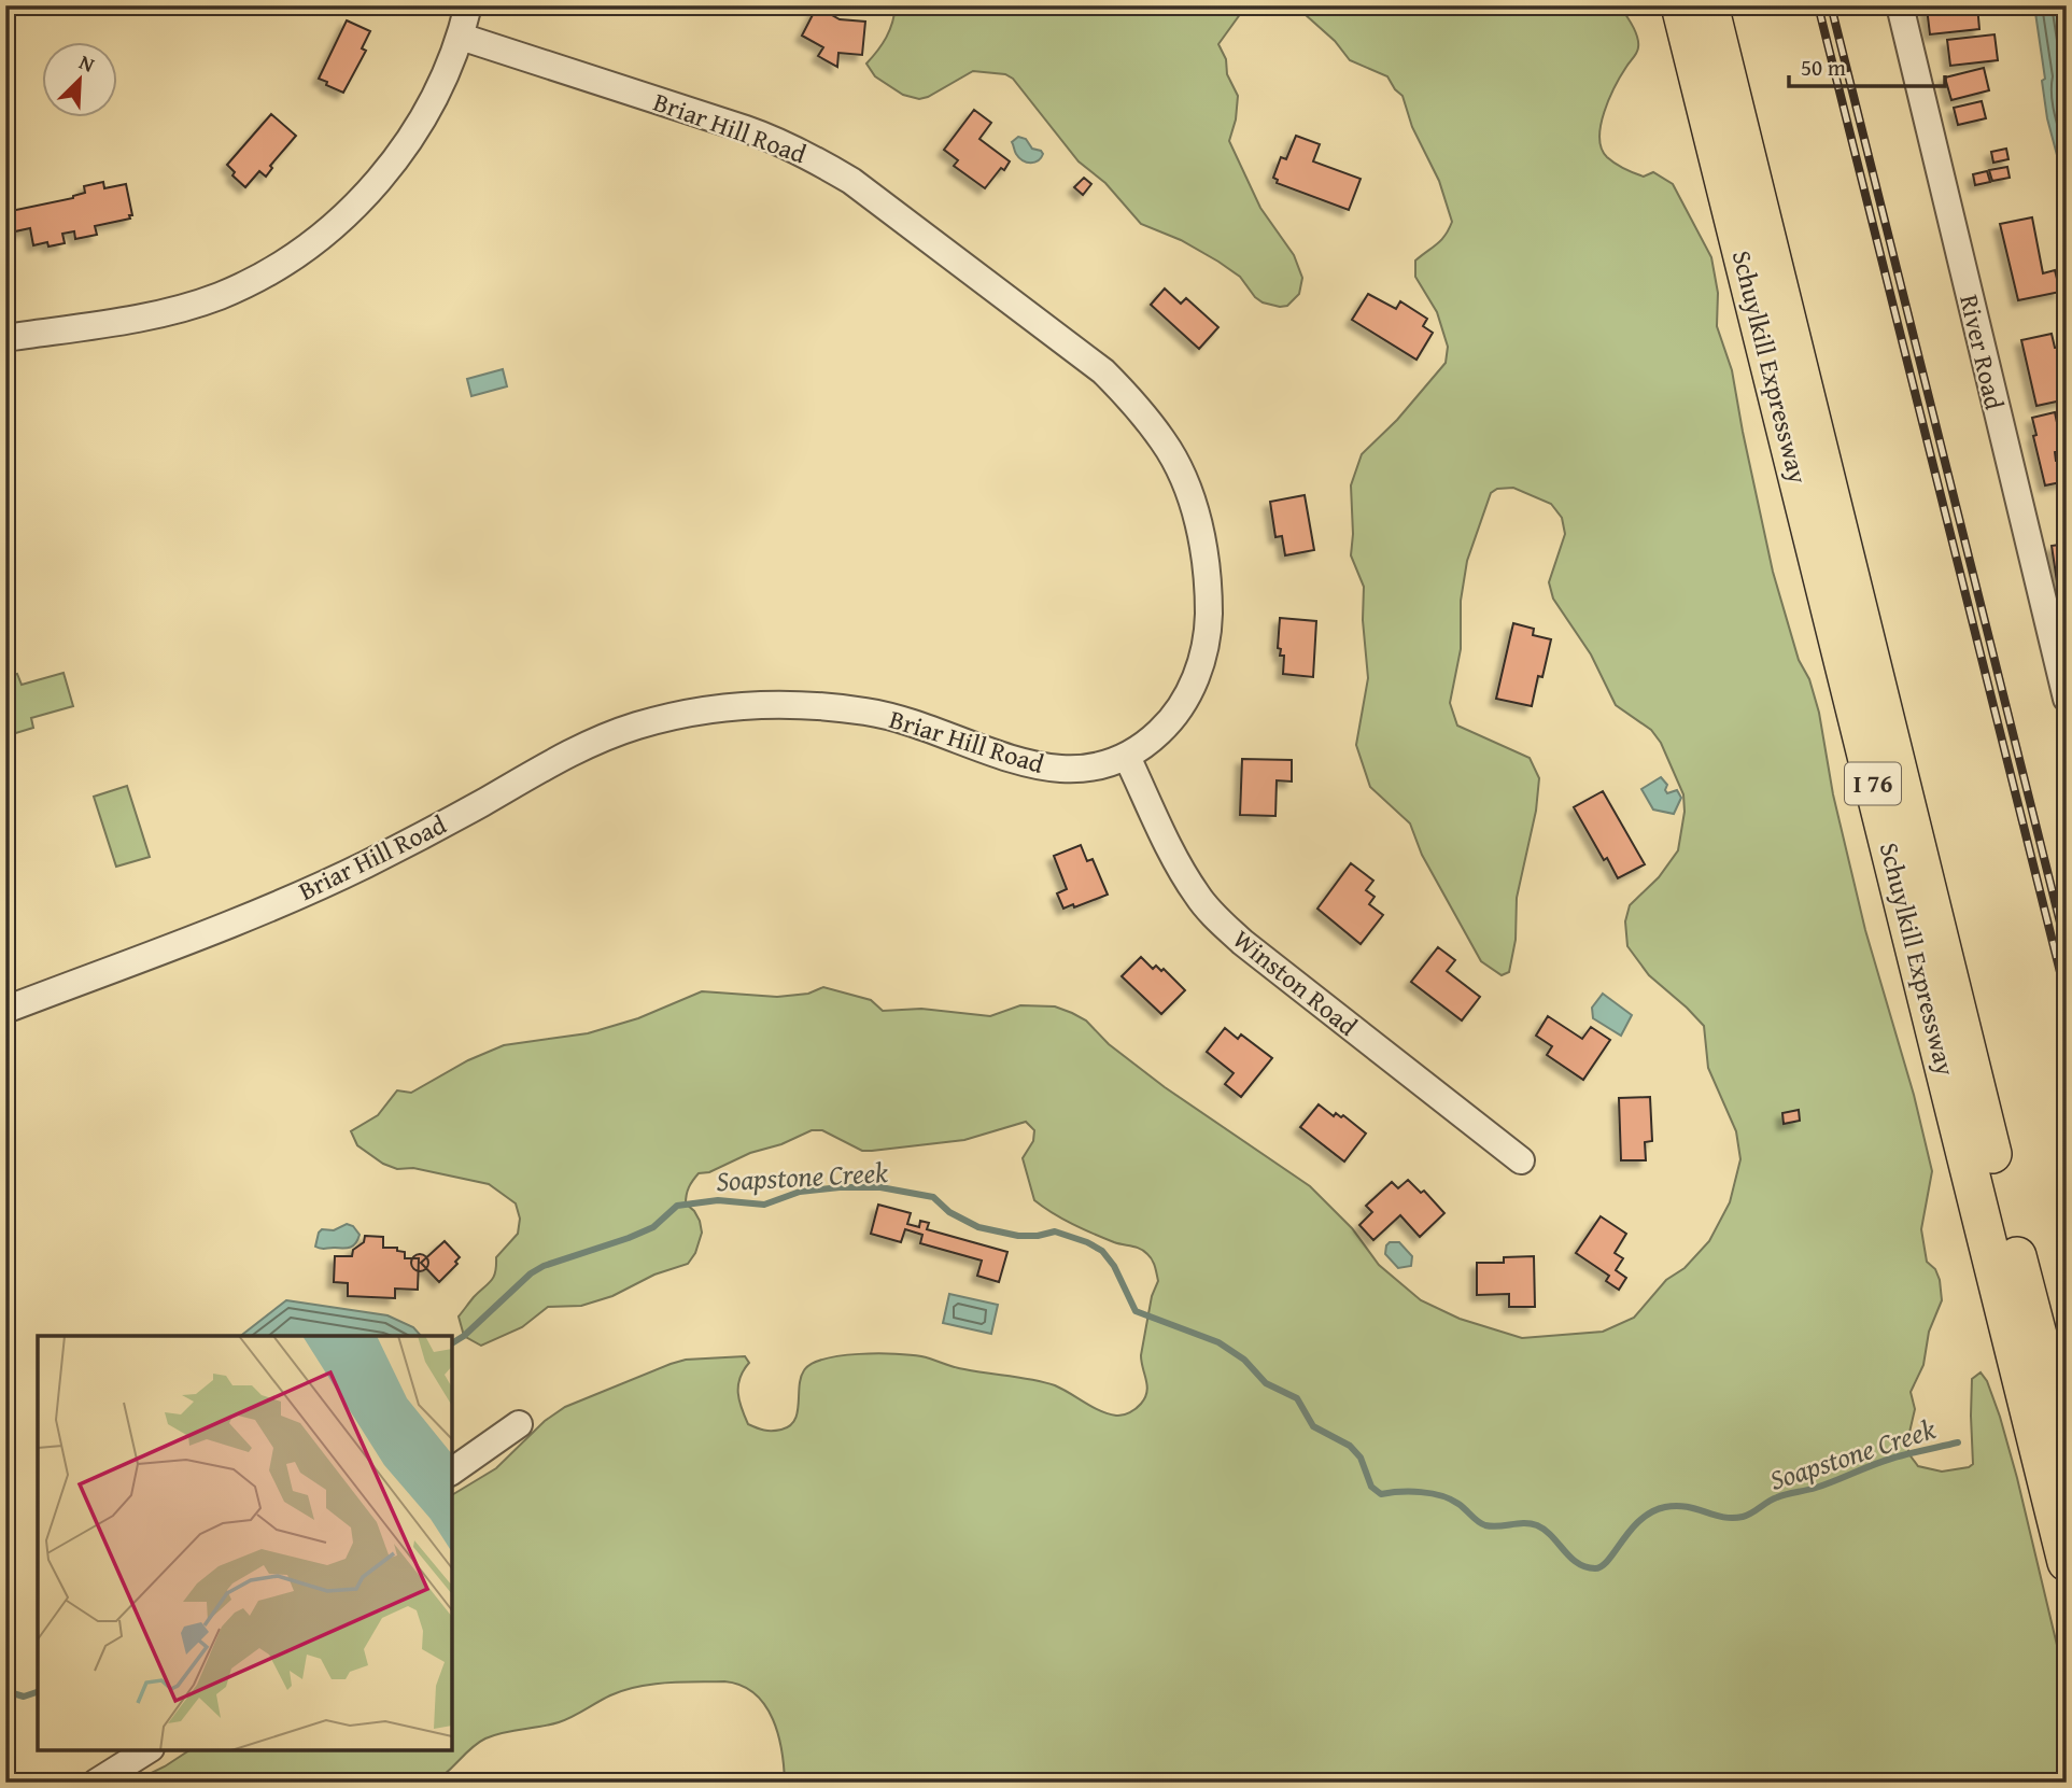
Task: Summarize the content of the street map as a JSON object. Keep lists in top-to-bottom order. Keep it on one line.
{"streets":{"highway":["Schuylkill Expressway","I 76"],"street":["Briar Hill Road","River Road","Winston Road"]},"crossings":[["Briar Hill Road","Winston Road"]],"water":["Soapstone Creek"],"scale_bar":"50 m","north":"top right"}
